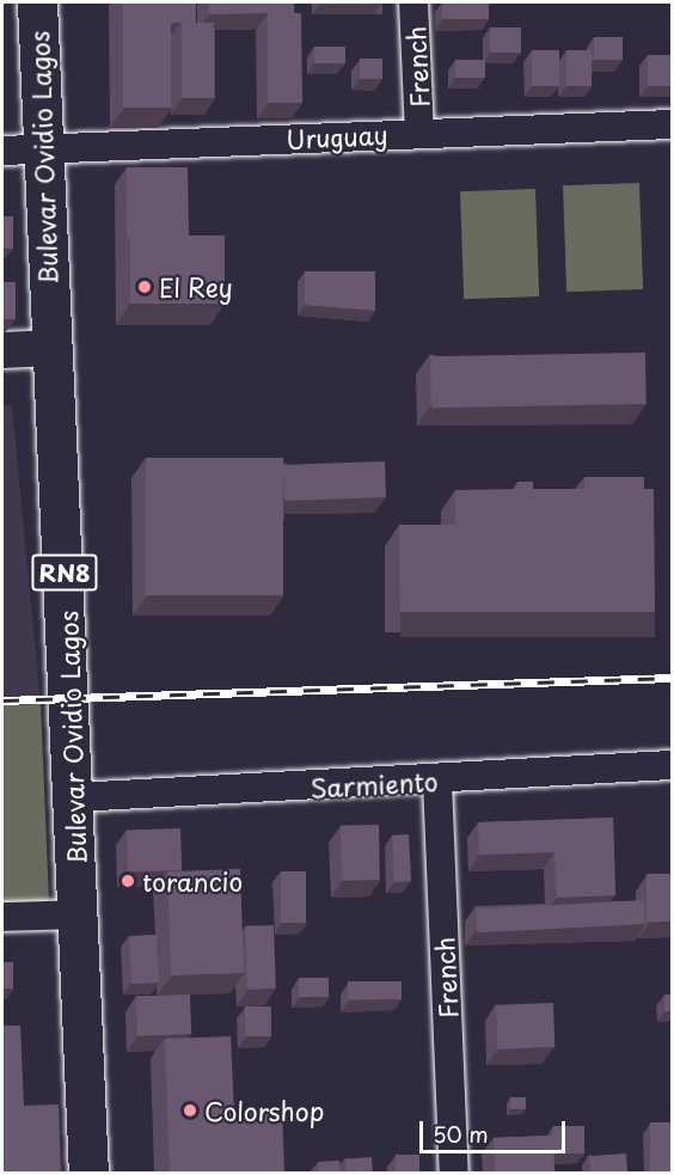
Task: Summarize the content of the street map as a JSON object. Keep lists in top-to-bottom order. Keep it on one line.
{"streets":{"highway":["Bulevar Ovidio Lagos","RN8"],"street":["French","Uruguay","Sarmiento"]},"crossings":[["French","Uruguay"],["French","Sarmiento"],["Uruguay","Bulevar Ovidio Lagos"],["Bulevar Ovidio Lagos","Sarmiento"]],"places":["El Rey","torancio","Colorshop"],"scale_bar":"50 m"}
